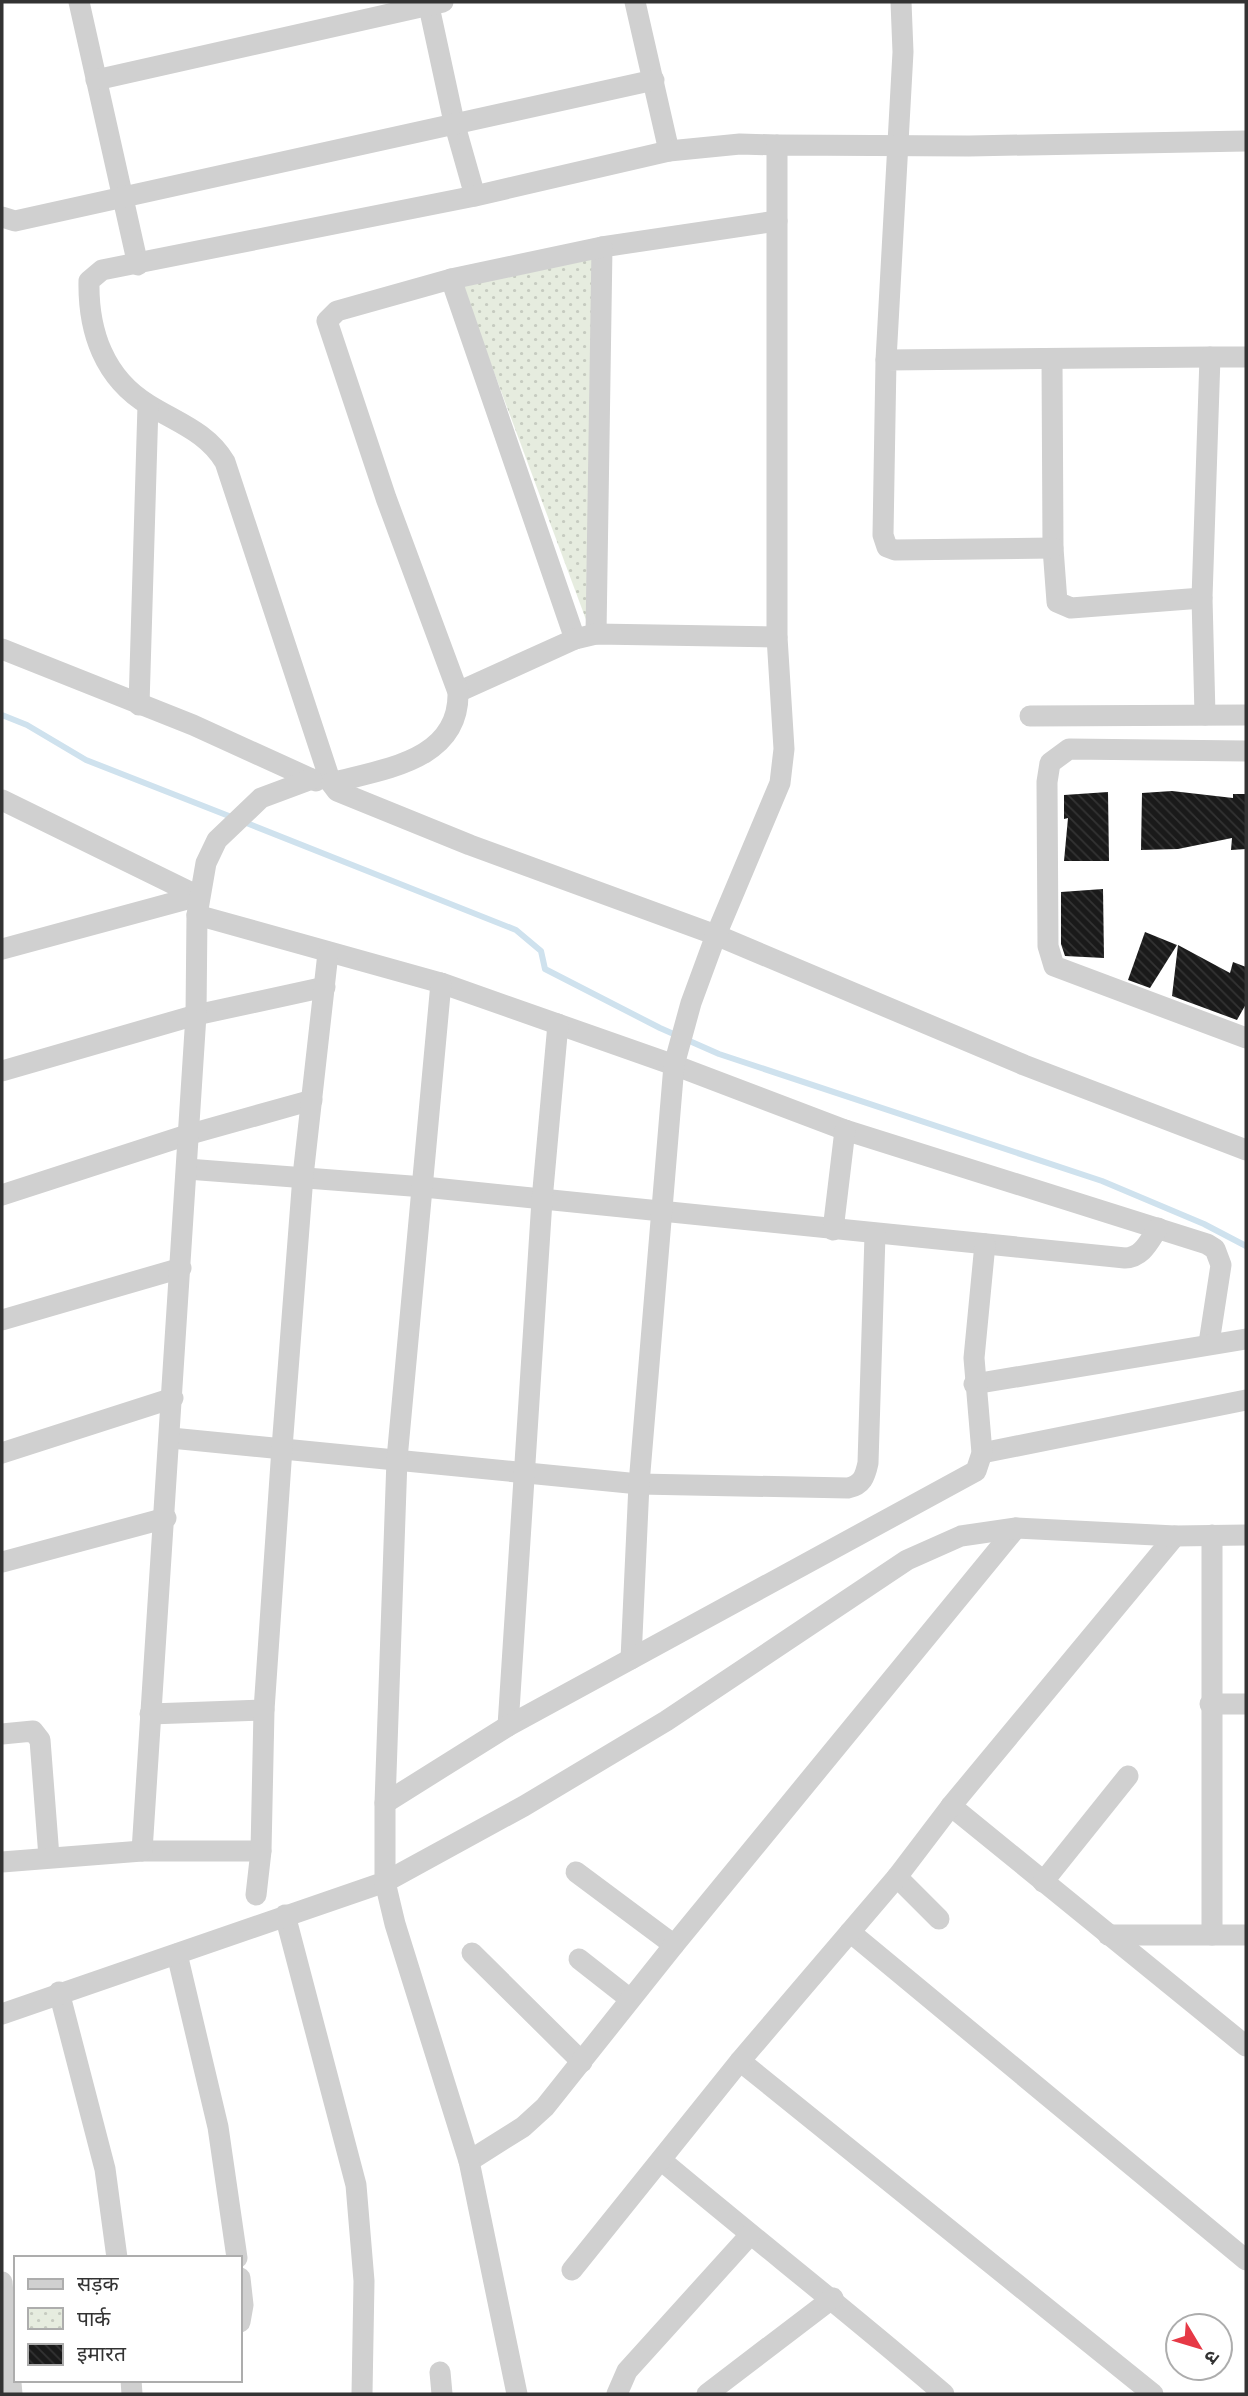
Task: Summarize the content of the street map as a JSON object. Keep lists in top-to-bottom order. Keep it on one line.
{"legend":["सड़क","पार्क","इमारत"],"north":"bottom right"}
